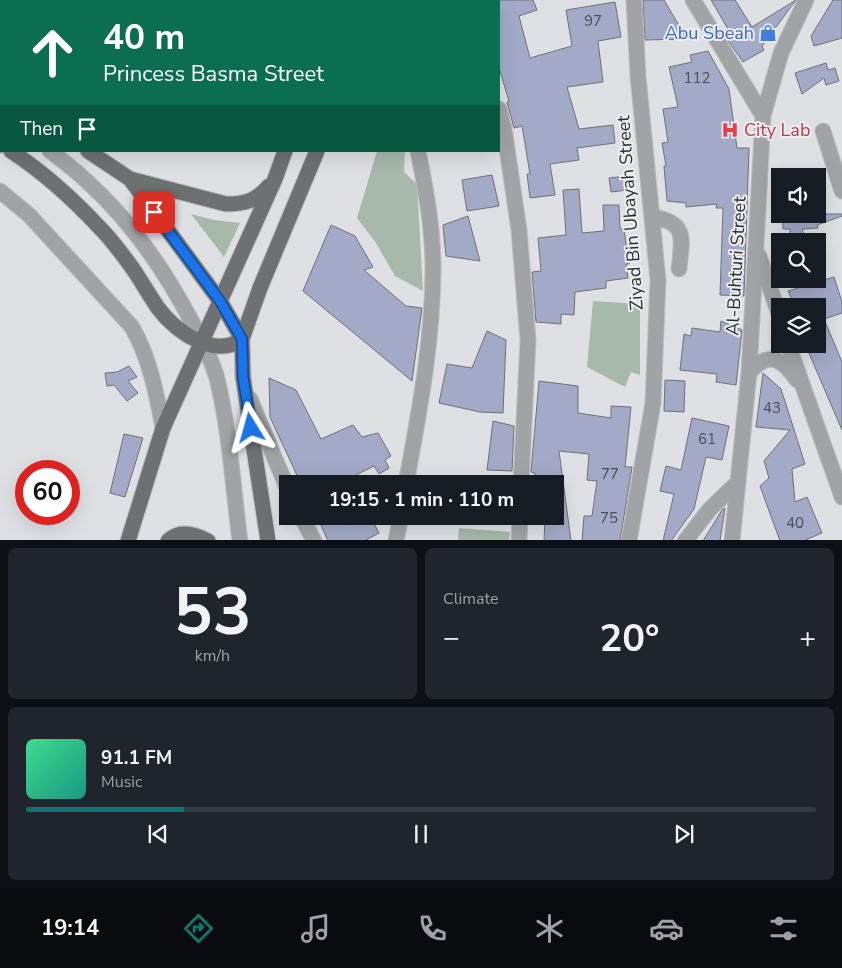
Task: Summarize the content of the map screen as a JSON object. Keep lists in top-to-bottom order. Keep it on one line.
{"streets":{"street":["Ziyad Bin Ubayah Street","Al-Buhturi Street"]},"places":{"shop":["Abu Sbeah"],"hospital":["City Lab"]},"house_numbers":["97","112","43","61","77","75","40"],"page":{"turn":["40 m","Princess Basma Street"],"then":"Then","limit":"60","trip":"19:15 · 1 min · 110 m","tile":[["53","km/h"],"Climate"],"heat":["−","20°","+"],"song":["91.1 FM","Music"],"tabs":"19:14"}}
